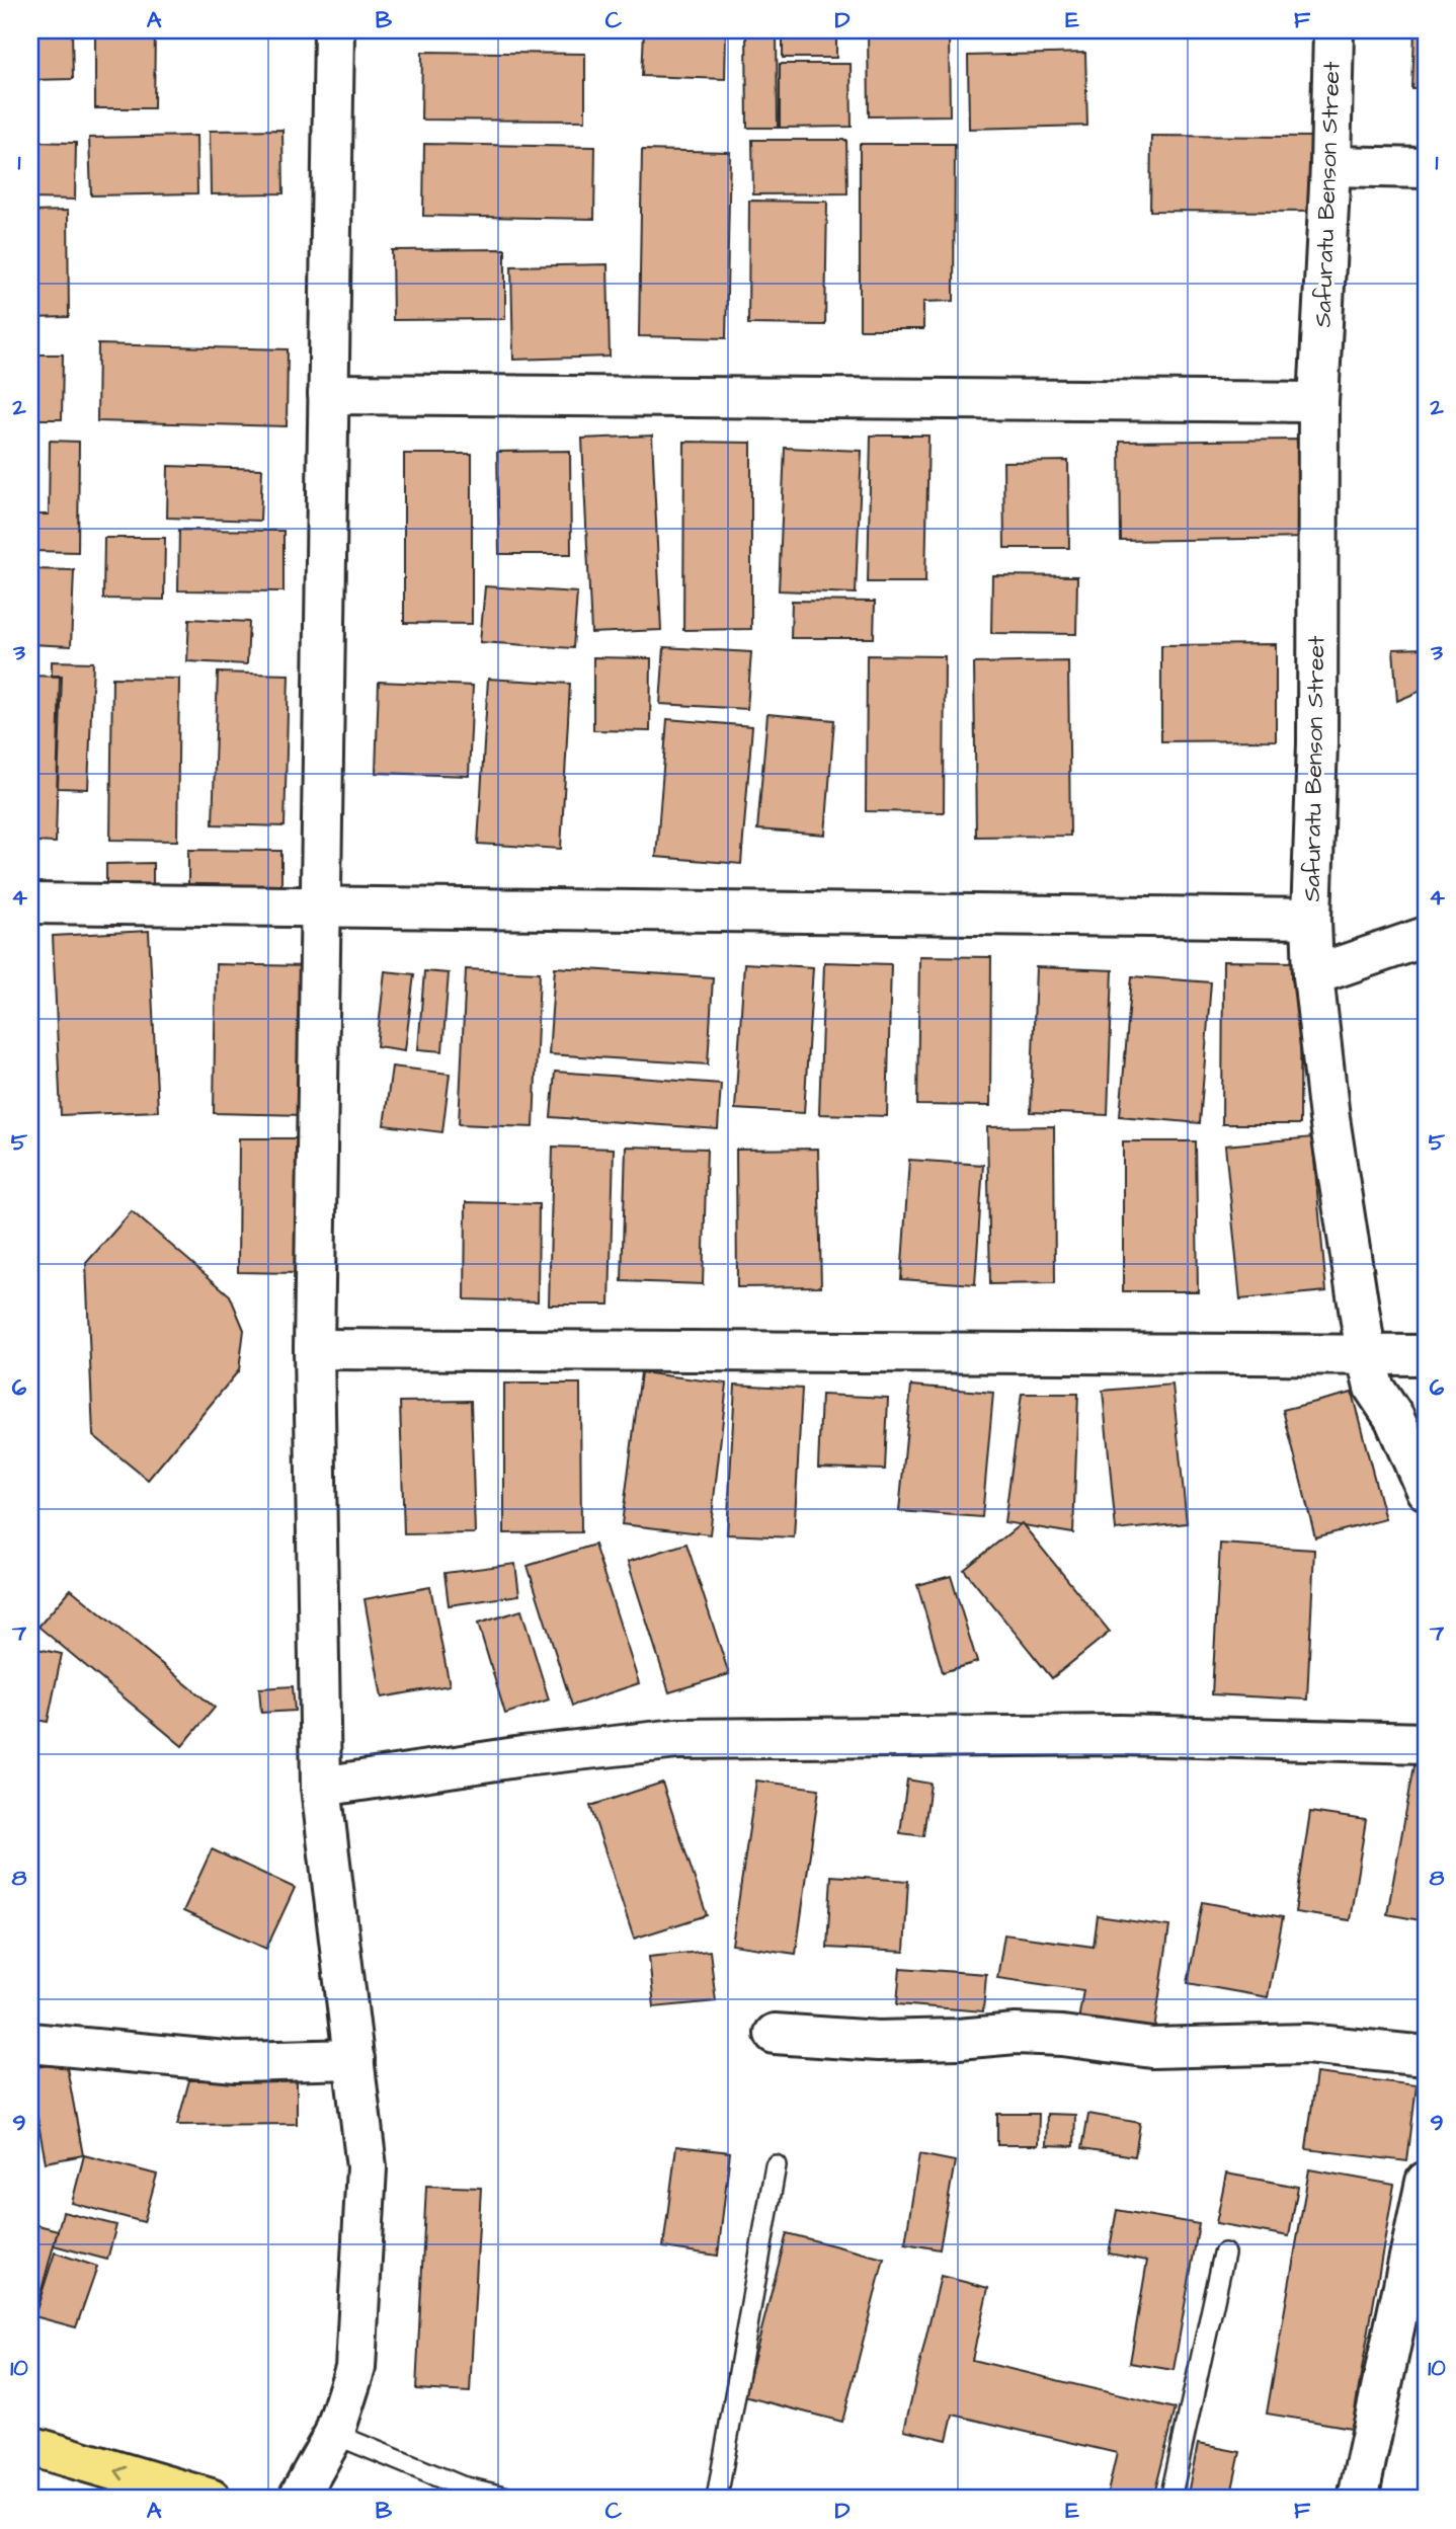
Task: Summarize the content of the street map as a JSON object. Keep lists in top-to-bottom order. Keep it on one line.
{"streets":{"street":["Safuratu Benson Street"]},"grid":{"columns":["A","B","C","D","E","F"],"rows":["1","2","3","4","5","6","7","8","9","10"]}}
